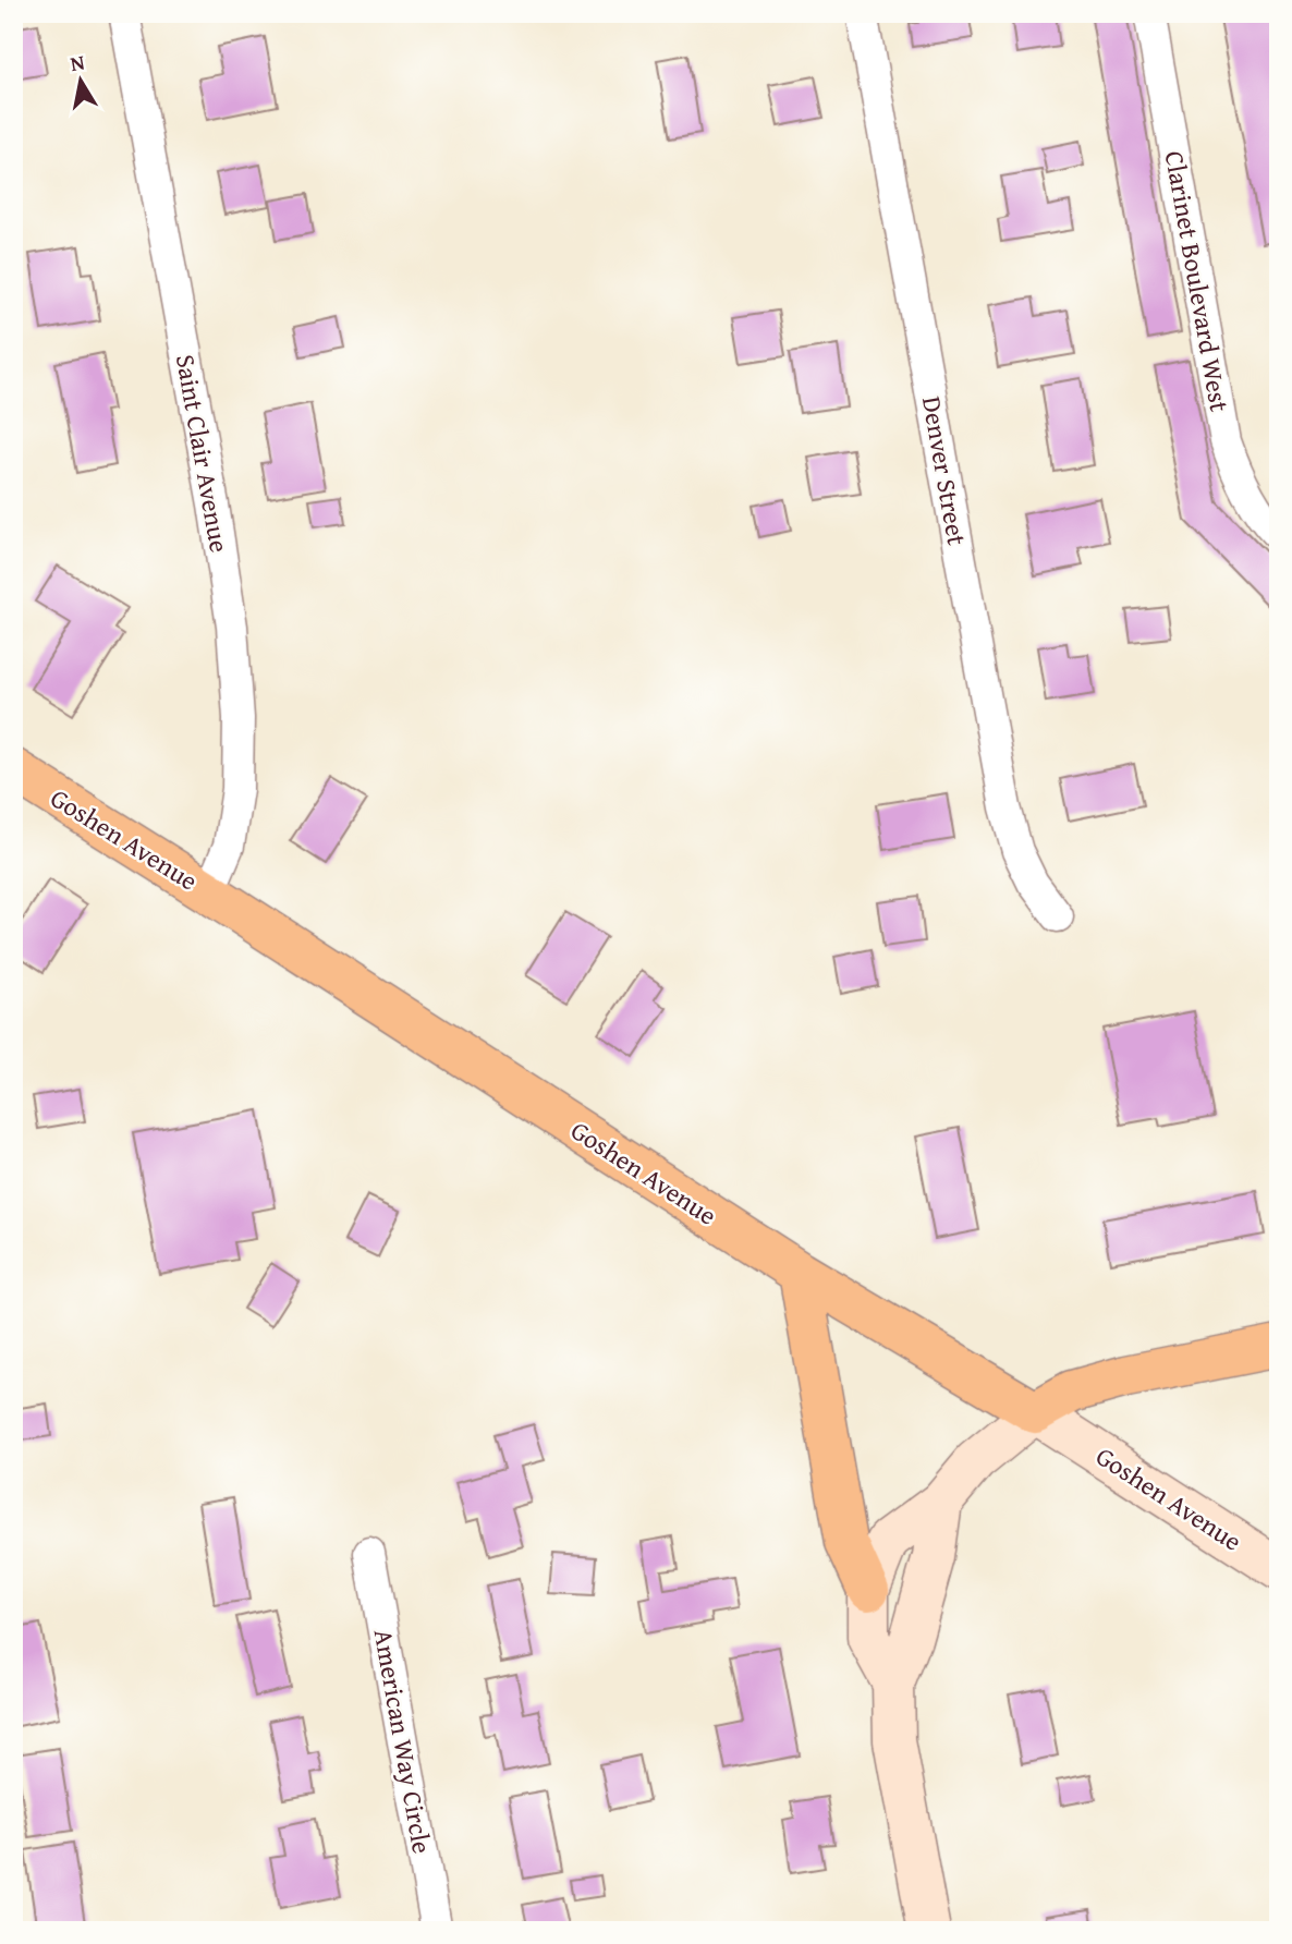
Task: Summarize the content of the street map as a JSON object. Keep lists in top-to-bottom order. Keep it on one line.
{"streets":{"main road":["Goshen Avenue"],"street":["Clarinet Boulevard West","Saint Clair Avenue","Denver Street","American Way Circle"]},"crossings":[["Saint Clair Avenue","Goshen Avenue"]],"north":"top"}
